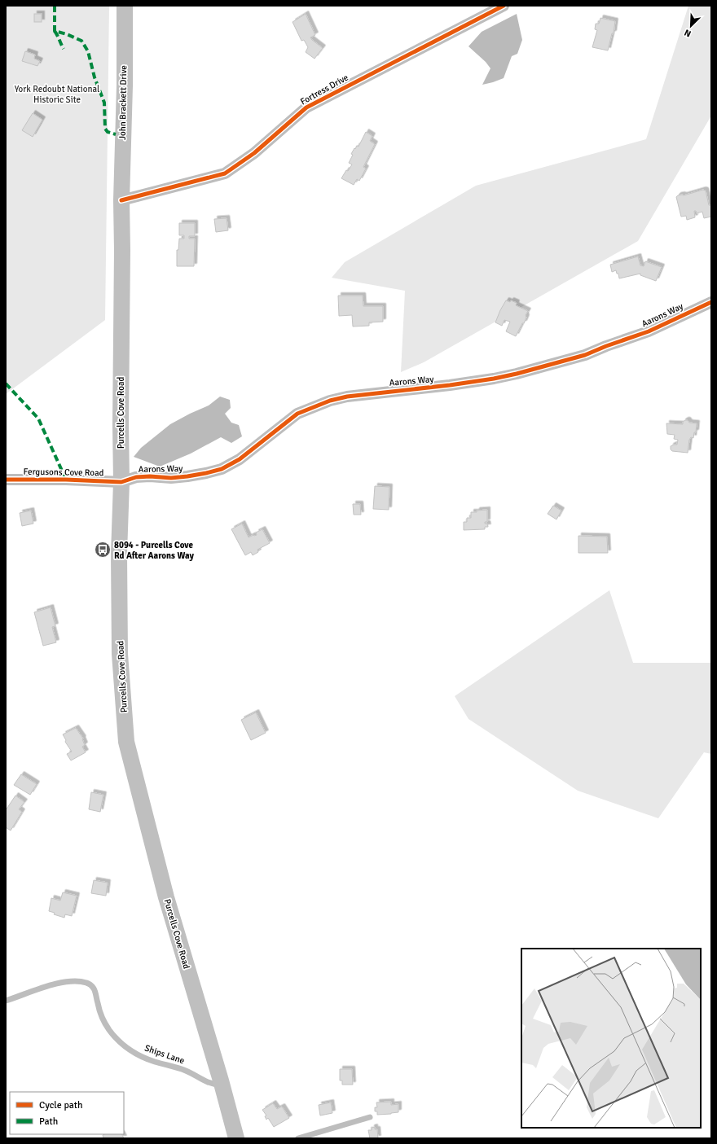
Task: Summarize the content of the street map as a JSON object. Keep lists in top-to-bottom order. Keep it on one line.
{"streets":{"main road":["John Brackett Drive","Purcells Cove Road"],"street":["Fortress Drive","Aarons Way","Fergusons Cove Road"],"lane":["Ships Lane"]},"crossings":[["Fortress Drive","John Brackett Drive"],["Fortress Drive","Purcells Cove Road"],["John Brackett Drive","Purcells Cove Road"],["Aarons Way","Purcells Cove Road"],["Aarons Way","Fergusons Cove Road"],["Purcells Cove Road","Fergusons Cove Road"],["Purcells Cove Road","Ships Lane"]],"parks":["York Redoubt National Historic Site"],"places":{"bus stop":["8094 - Purcells Cove Rd After Aarons Way"]},"legend":["Cycle path","Path"],"north":"bottom left"}
